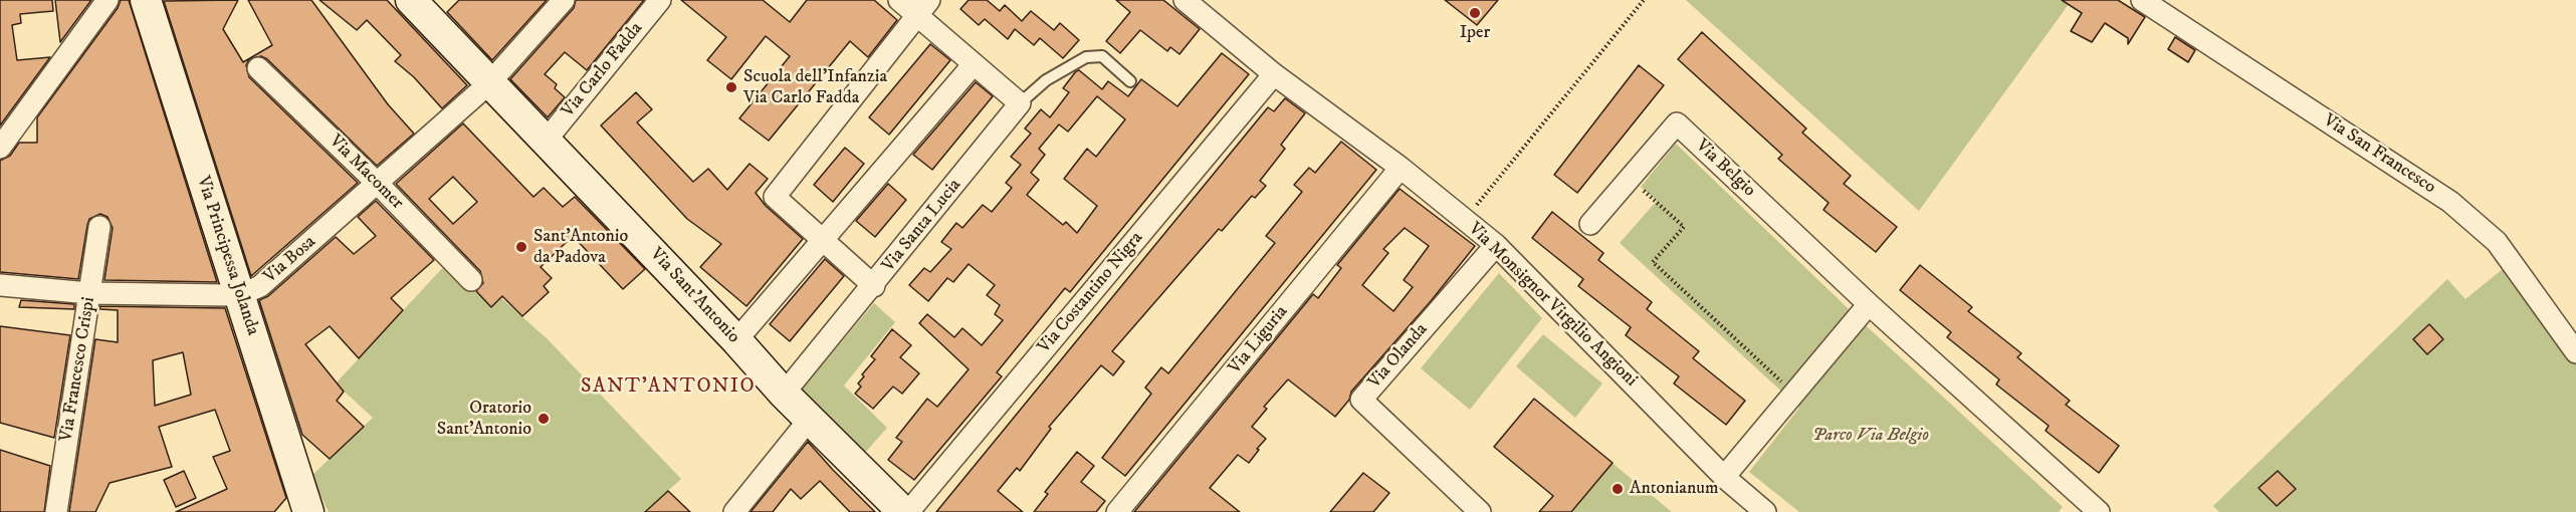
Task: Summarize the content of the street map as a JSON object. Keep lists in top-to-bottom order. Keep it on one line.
{"streets":{"street":["Via Carlo Fadda","Via San Francesco","Via Belgio","Via Macomer","Via Santa Lucia","Via Principessa Jolanda","Via Bosa","Via Costantino Nigra","Via Sant'Antonio","Via Monsignor Virgilio Angioni","Via Liguria","Via Olanda","Via Francesco Crispi"]},"crossings":[["Via Carlo Fadda","Via Sant'Antonio"],["Via Macomer","Via Bosa"],["Via Santa Lucia","Via Sant'Antonio"],["Via Principessa Jolanda","Via Bosa"],["Via Bosa","Via Sant'Antonio"],["Via Bosa","Via Francesco Crispi"],["Via Costantino Nigra","Via Monsignor Virgilio Angioni"],["Via Monsignor Virgilio Angioni","Via Liguria"],["Via Monsignor Virgilio Angioni","Via Olanda"]],"districts":["SANT'ANTONIO"],"parks":["Parco Via Belgio"],"places":["Iper","Scuola dell'Infanzia Via Carlo Fadda","Sant'Antonio da Padova","Oratorio Sant'Antonio","Antonianum"]}
